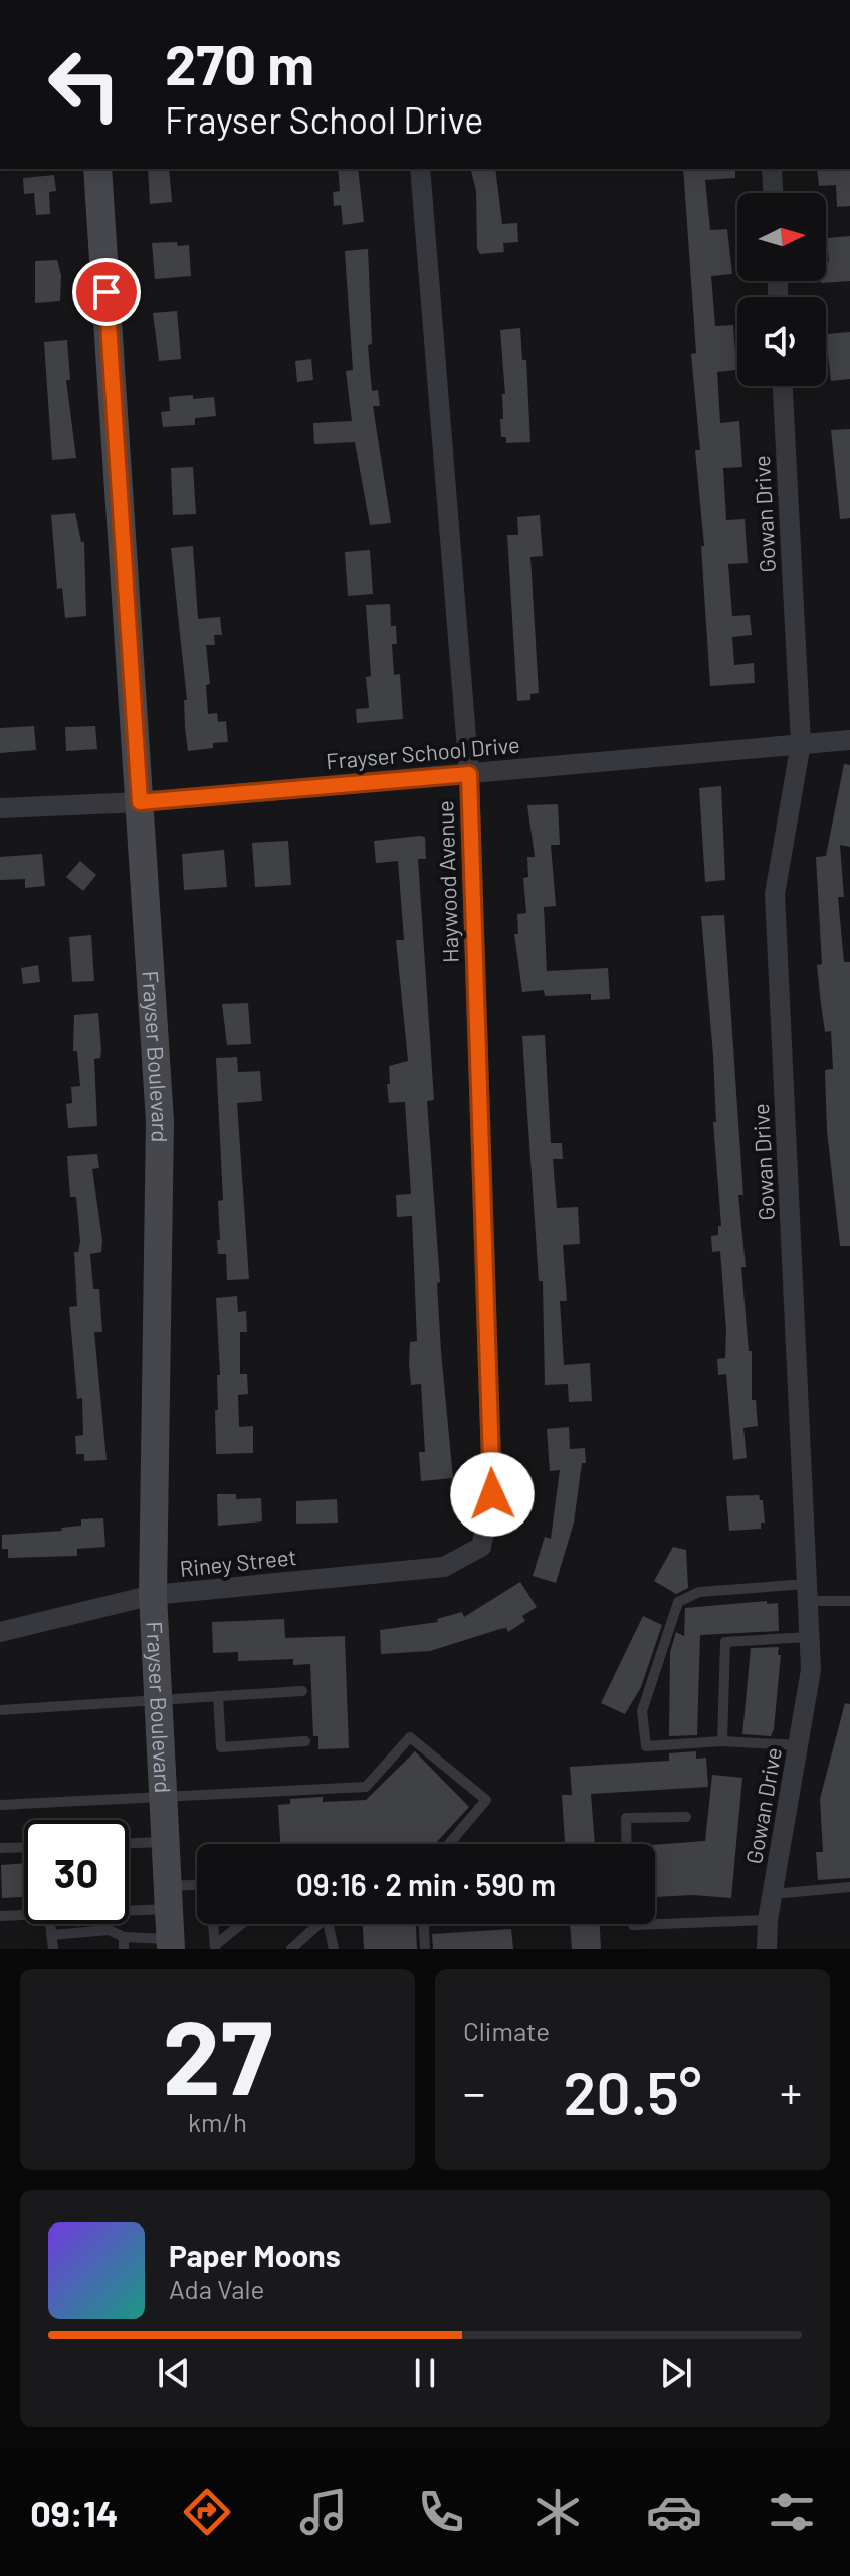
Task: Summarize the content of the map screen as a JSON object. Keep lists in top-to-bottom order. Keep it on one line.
{"streets":{"main road":["Frayser Boulevard"],"street":["Gowan Drive","Frayser School Drive","Haywood Avenue","Riney Street"]},"crossings":[["Gowan Drive","Frayser School Drive"],["Frayser School Drive","Haywood Avenue"],["Frayser School Drive","Frayser Boulevard"],["Haywood Avenue","Riney Street"],["Frayser Boulevard","Riney Street"]],"north":"right","page":{"turn":["270 m","Frayser School Drive"],"limit":"30","trip":"09:16 · 2 min · 590 m","tile":[["27","km/h"],"Climate"],"heat":["−","20.5°","+"],"song":["Paper Moons","Ada Vale"],"tabs":"09:14"}}
